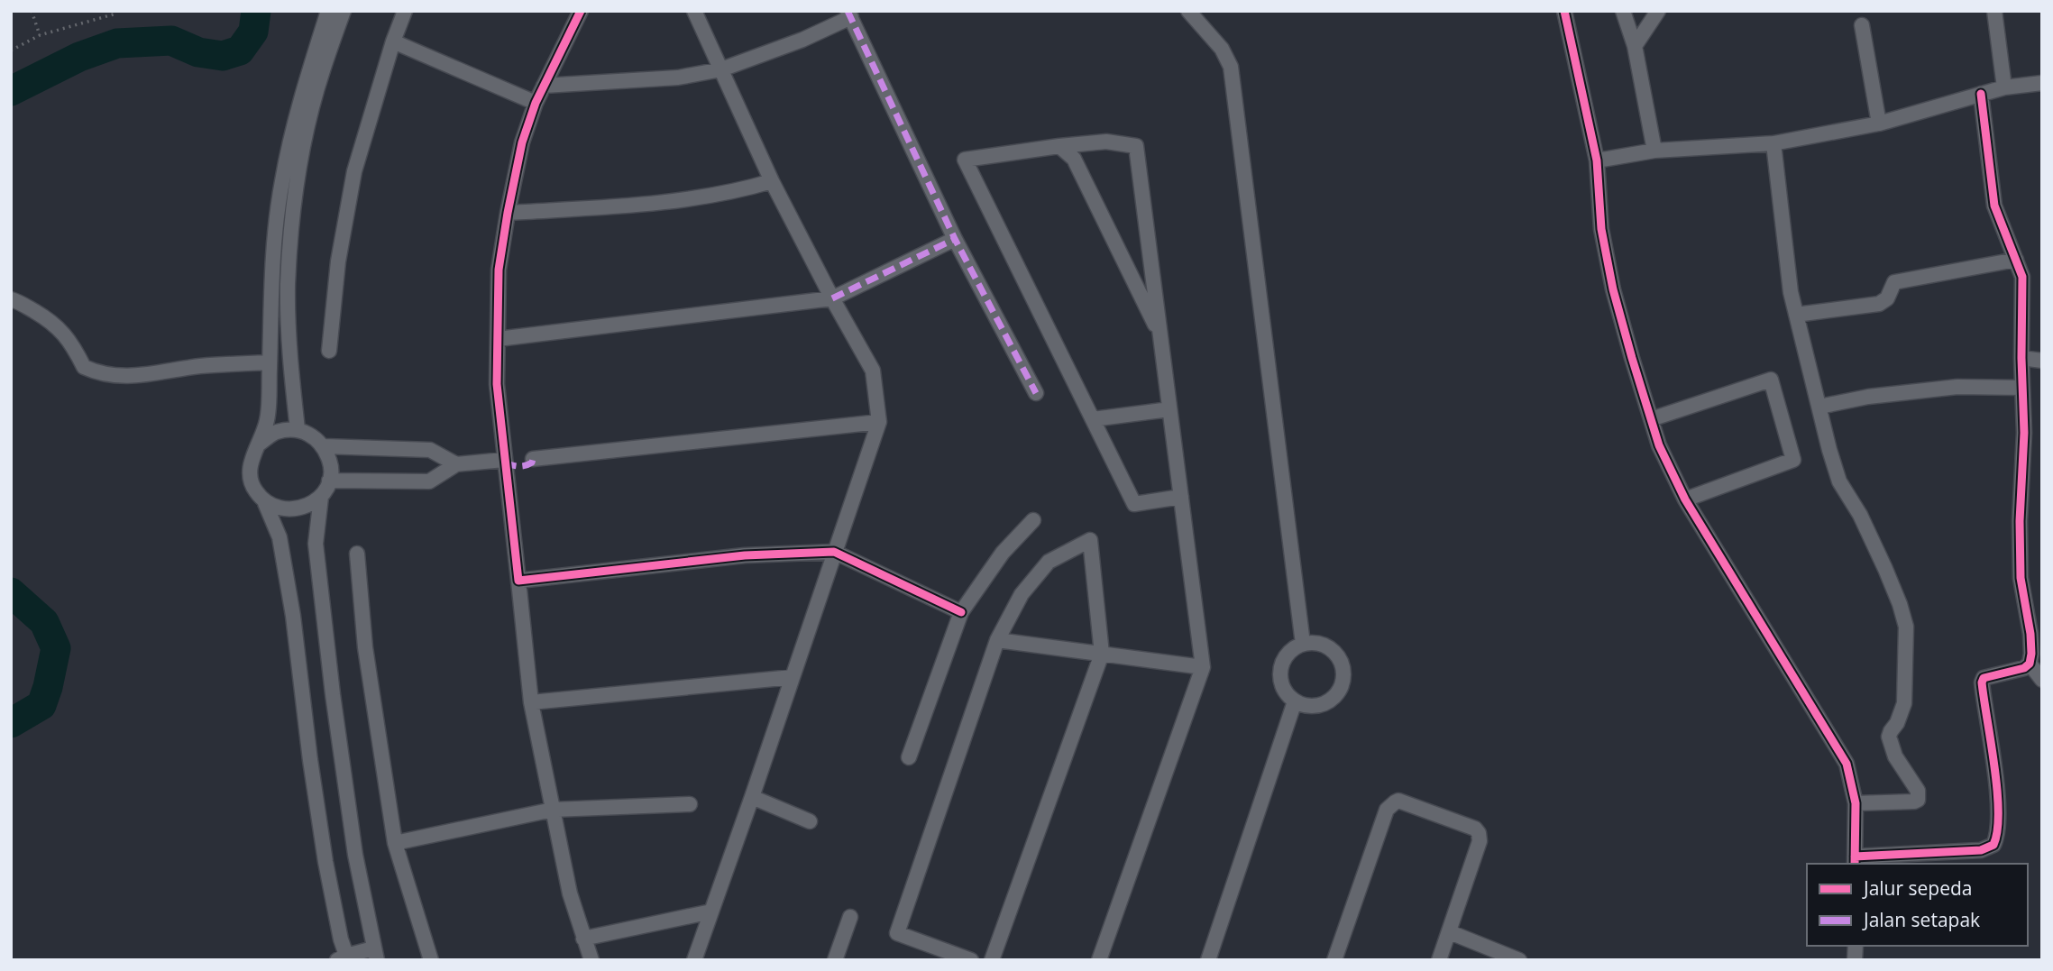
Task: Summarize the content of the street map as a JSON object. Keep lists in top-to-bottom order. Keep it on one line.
{"legend":["Jalur sepeda","Jalan setapak"]}
